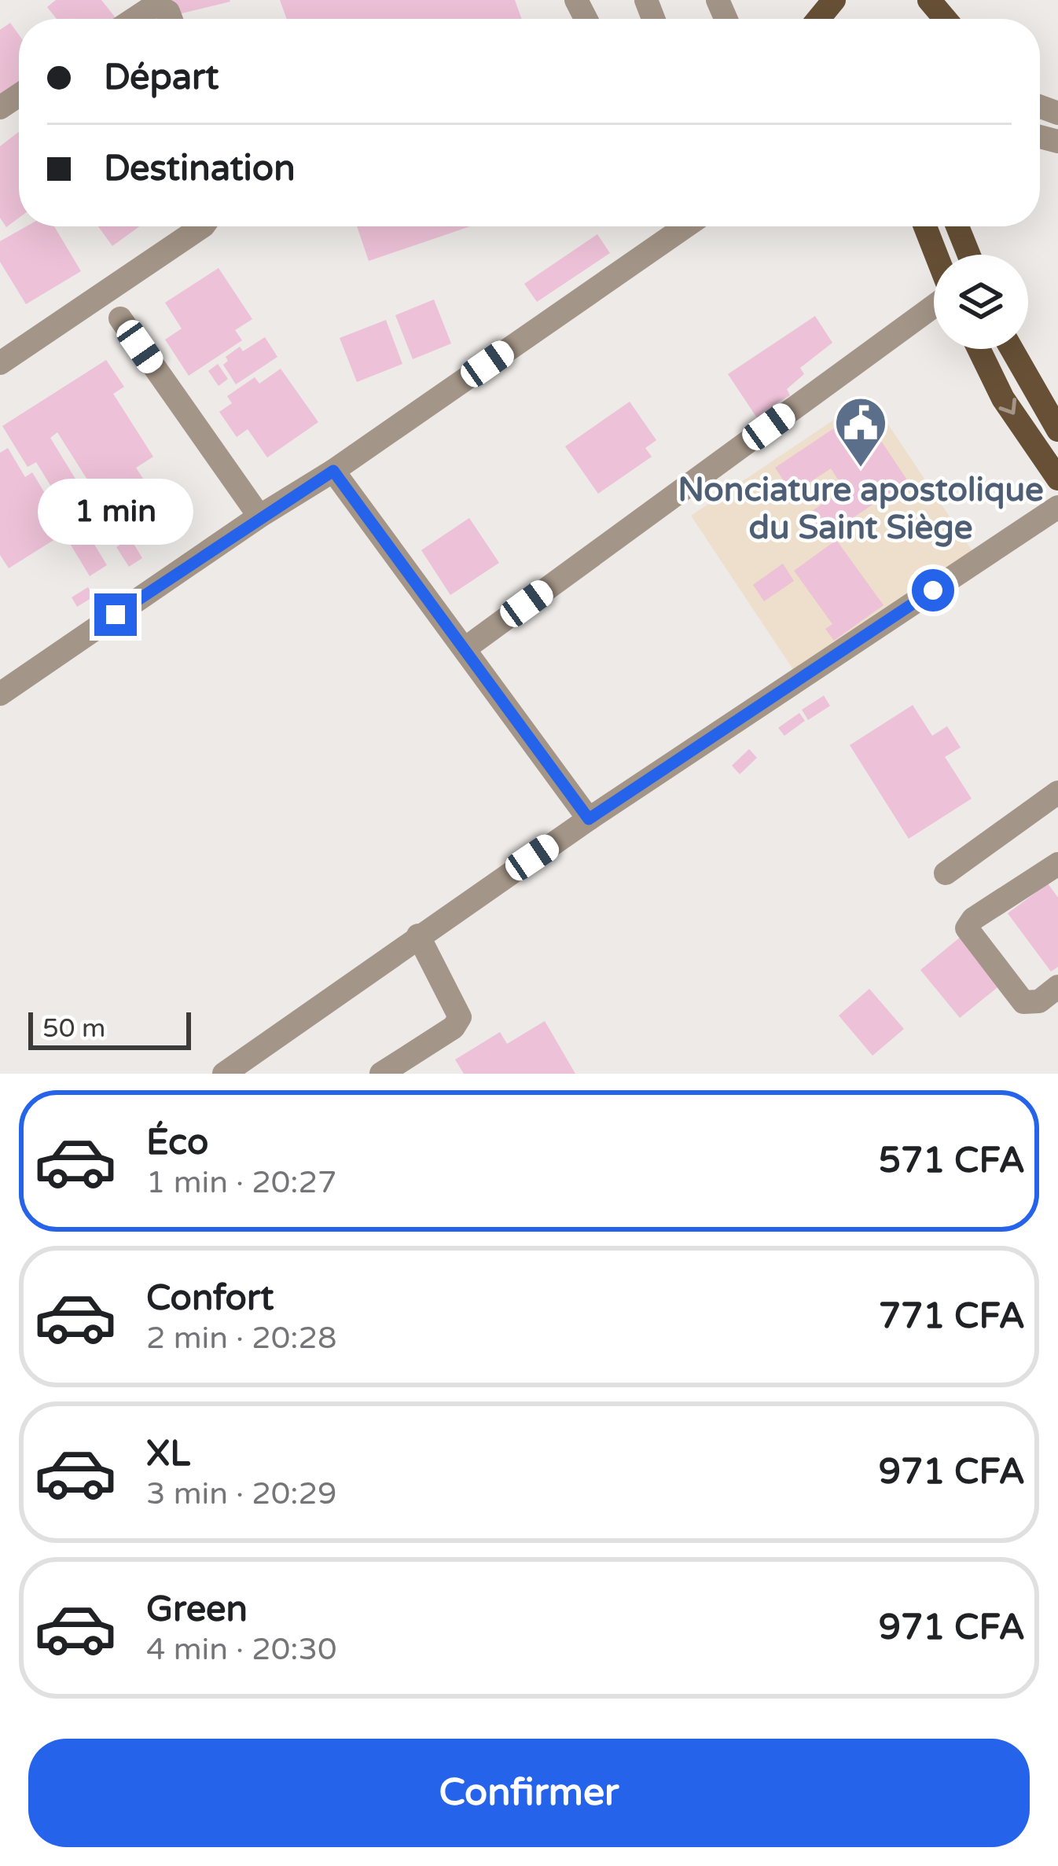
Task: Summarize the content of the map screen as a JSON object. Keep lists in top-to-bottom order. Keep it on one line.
{"places":{"public building":["Nonciature apostolique du Saint Siège"]},"scale_bar":"50 m","page":{"banner":["Départ","Destination"],"bubble":"1 min","scale":"50 m","list":[{"name":"Éco","note":"1 min · 20:27","value":"571 CFA"},{"name":"Confort","note":"2 min · 20:28","value":"771 CFA"},{"name":"XL","note":"3 min · 20:29","value":"971 CFA"},{"name":"Green","note":"4 min · 20:30","value":"971 CFA"}],"buttons":"Confirmer"}}
